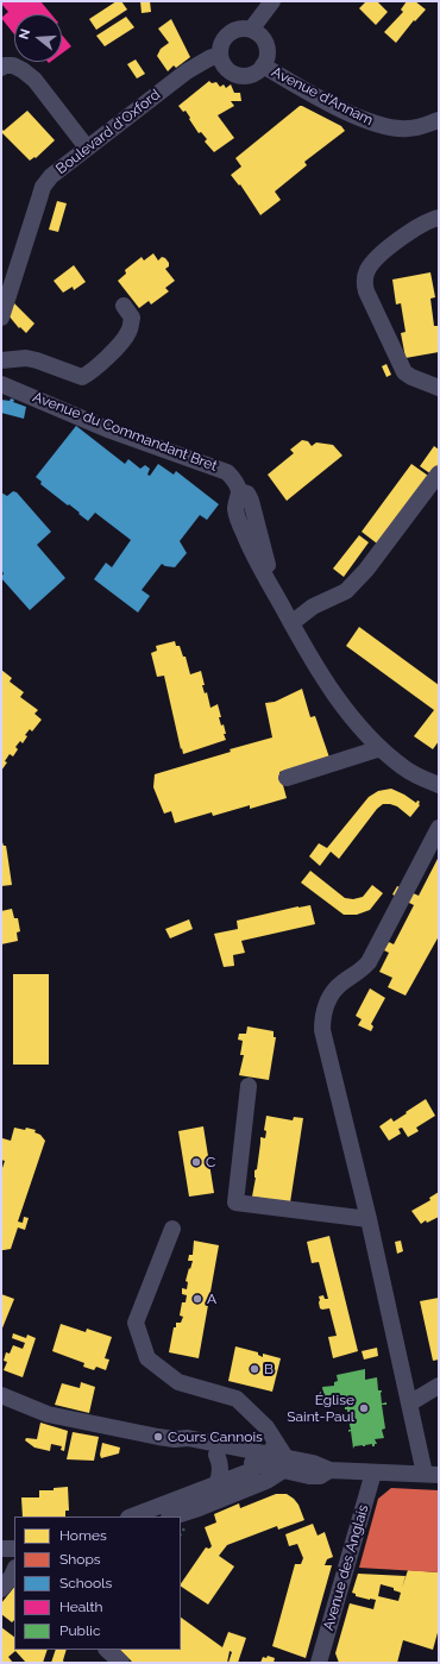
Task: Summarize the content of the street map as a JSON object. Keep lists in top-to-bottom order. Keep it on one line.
{"streets":{"street":["Avenue d'Annam","Boulevard d'Oxford","Avenue du Commandant Bret","Avenue des Anglais"]},"crossings":[["Avenue d'Annam","Boulevard d'Oxford"]],"places":["C","A","B","Église Saint-Paul","Cours Cannois"],"legend":["Homes","Shops","Schools","Health","Public"],"north":"left"}
